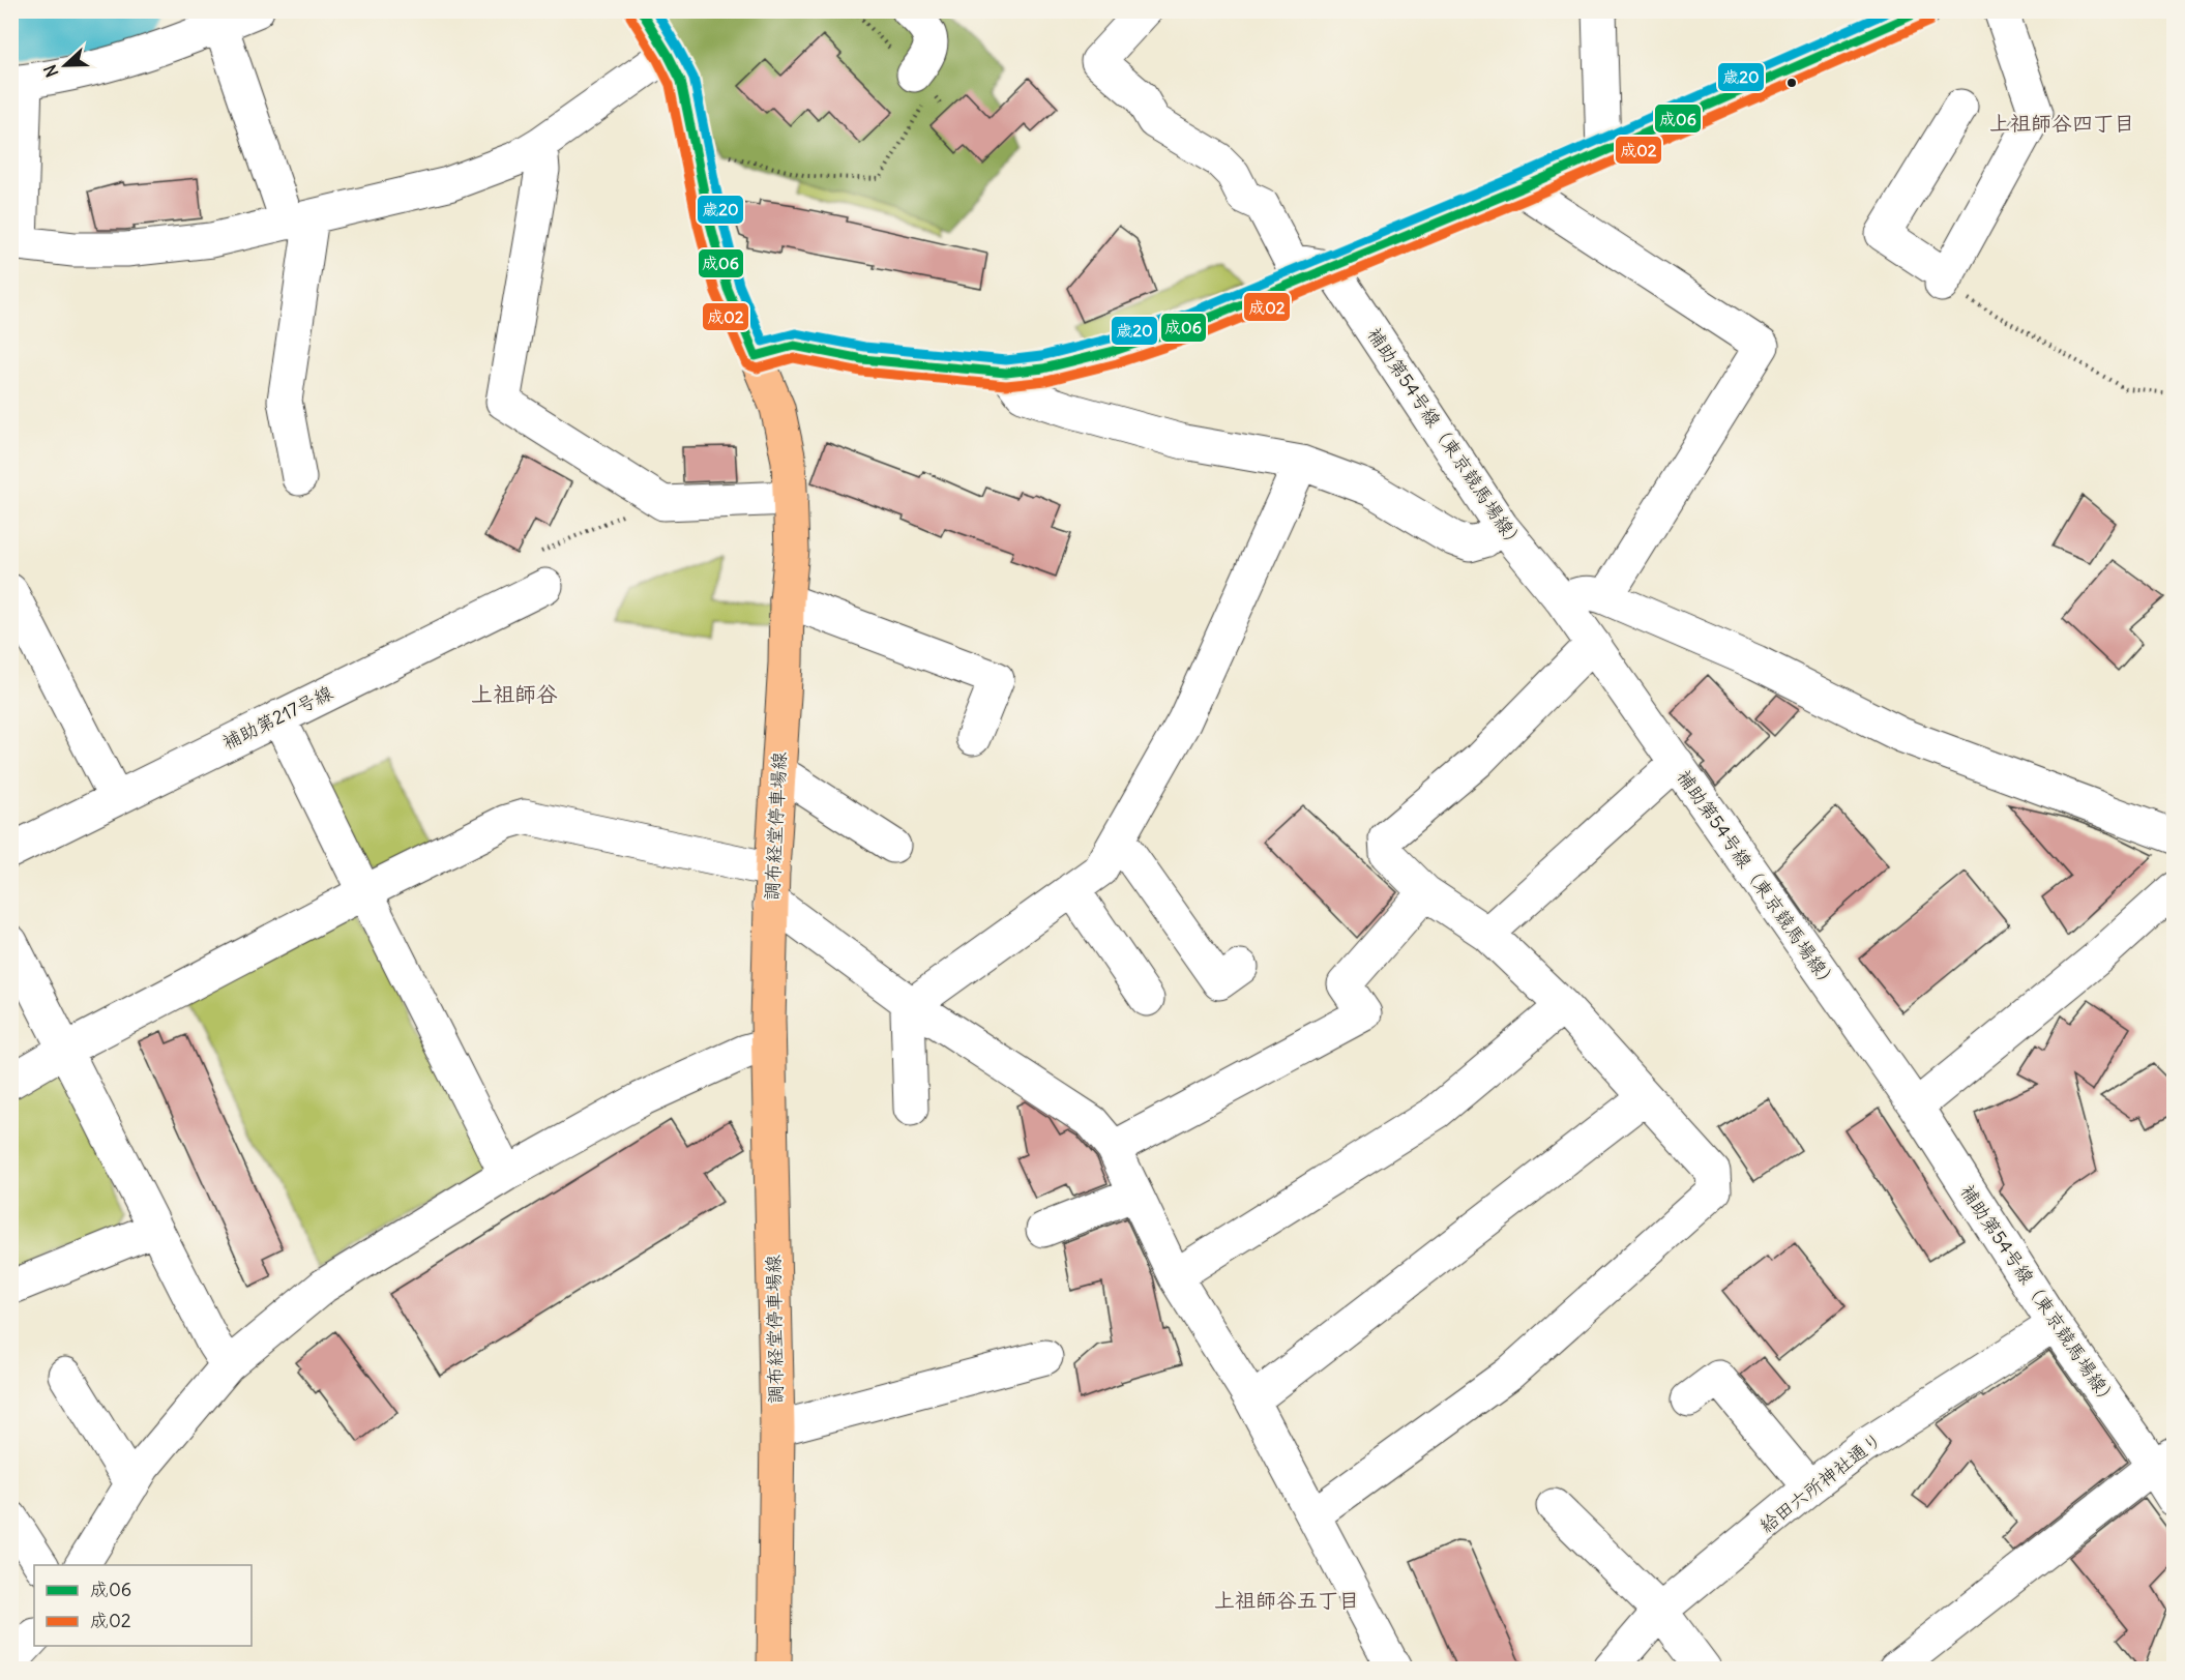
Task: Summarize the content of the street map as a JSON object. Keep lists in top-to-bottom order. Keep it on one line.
{"streets":{"main road":["調布経堂停車場線"],"street":["補助第54号線（東京競馬場線）","補助第217号線","給田六所神社通り"]},"crossings":[["補助第54号線（東京競馬場線）","給田六所神社通り"]],"districts":["上祖師谷四丁目","上祖師谷","上祖師谷五丁目"],"lines":["transit line 成06","transit line 歳20","transit line 成02"],"legend":["成06","成02"],"north":"left"}
